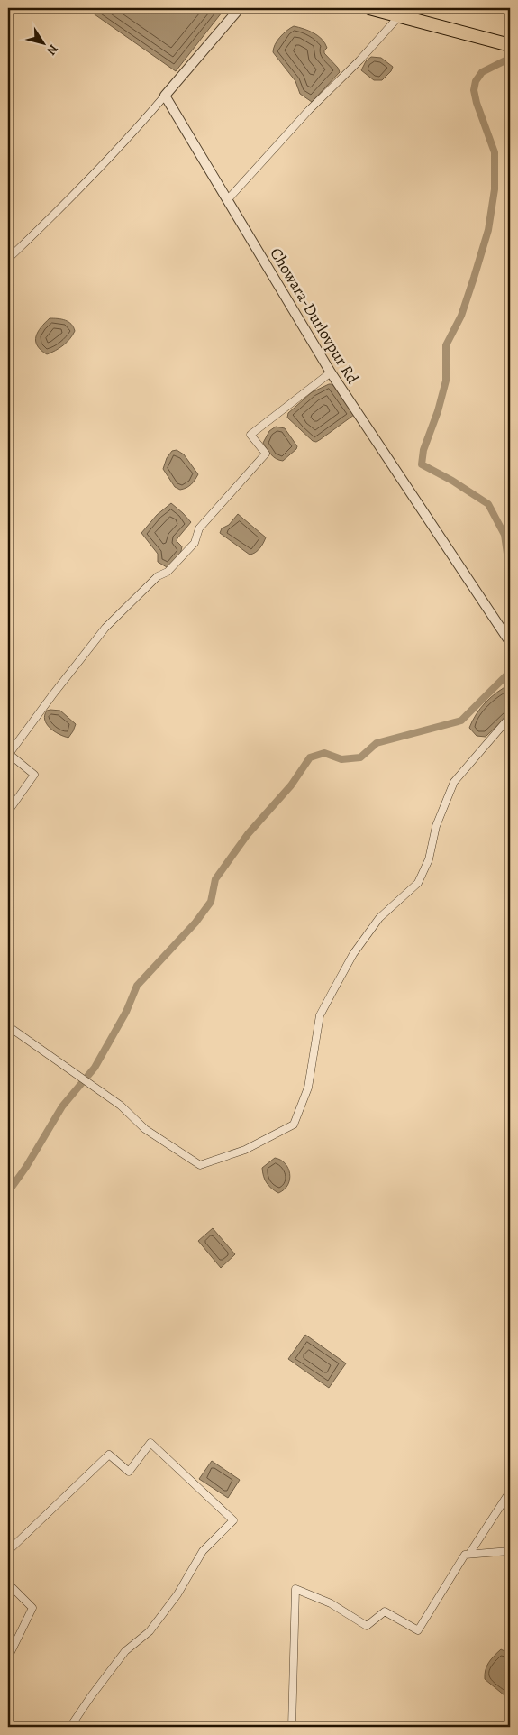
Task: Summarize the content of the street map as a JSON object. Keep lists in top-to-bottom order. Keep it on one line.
{"streets":{"street":["Chowara-Durlovpur Rd"]},"north":"bottom right"}
